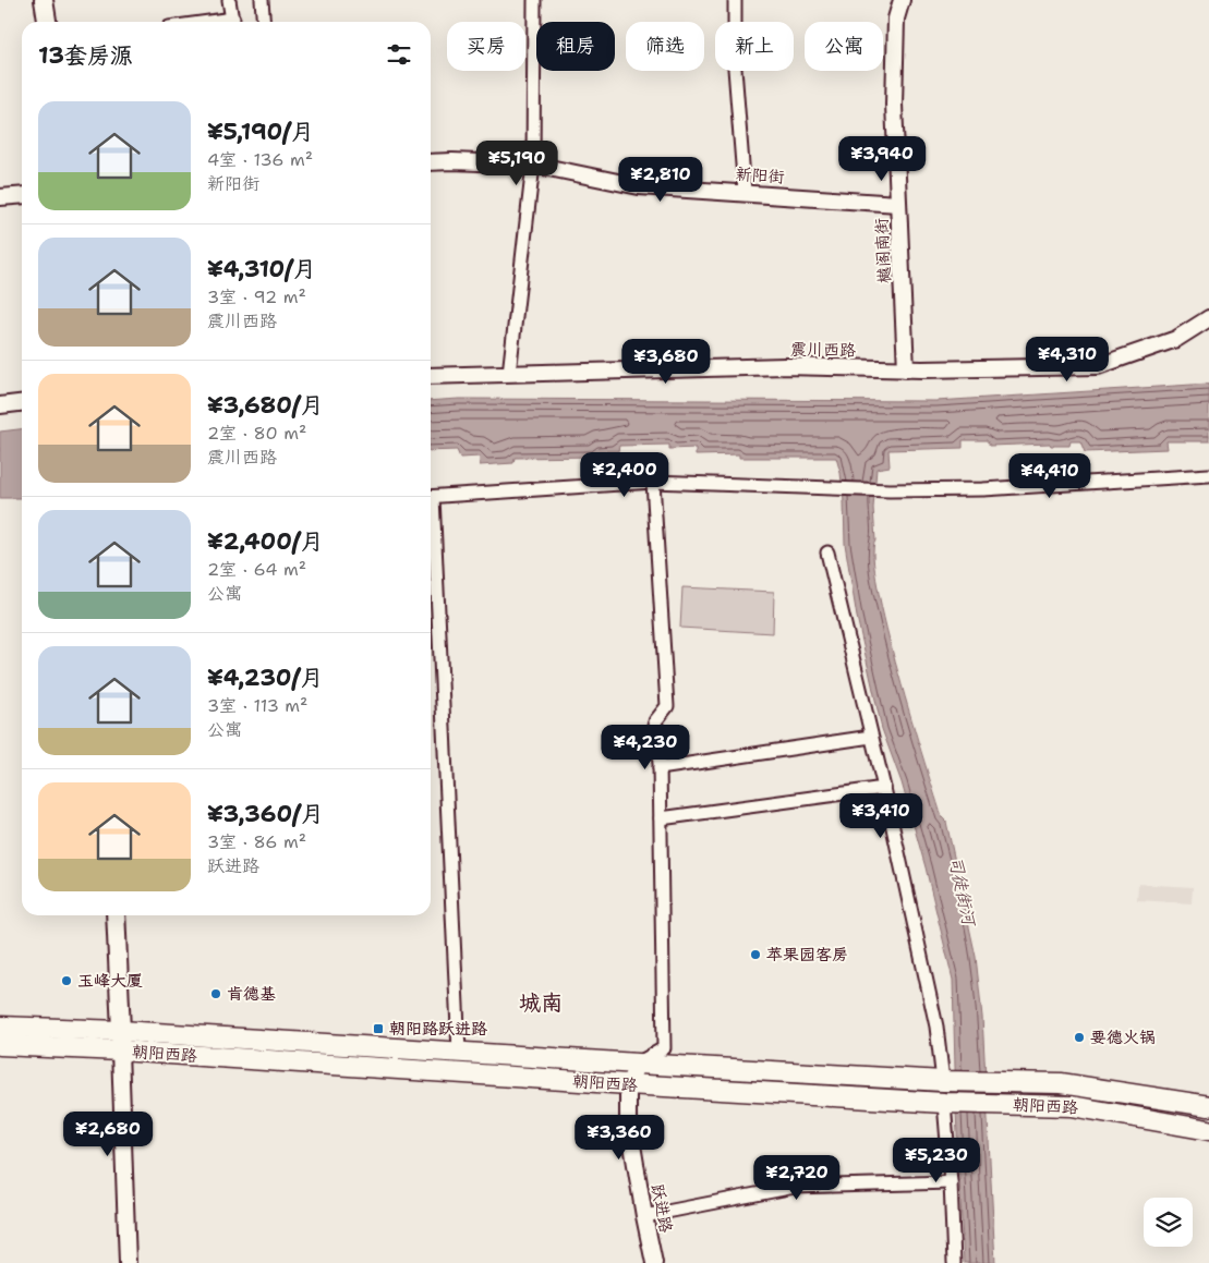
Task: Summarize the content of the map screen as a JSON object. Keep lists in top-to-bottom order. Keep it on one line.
{"streets":{"main road":["朝阳西路"],"street":["新阳街","樾阁南街","震川西路","跃进路"]},"crossings":[["新阳街","樾阁南街"],["樾阁南街","震川西路"],["朝阳西路","跃进路"]],"districts":["城南"],"water":["司徒街河"],"places":{"other":["苹果园客房","玉峰大厦","肯德基","要德火锅"],"transit":["朝阳路跃进路"]},"page":{"chip":["买房","租房","筛选","新上","公寓"],"heading":"13套房源","list":[{"name":"¥5,190/月","note":"4室 · 136 m² · 新阳街"},{"name":"¥4,310/月","note":"3室 · 92 m² · 震川西路"},{"name":"¥3,680/月","note":"2室 · 80 m² · 震川西路"},{"name":"¥2,400/月","note":"2室 · 64 m² · 公寓"},{"name":"¥4,230/月","note":"3室 · 113 m² · 公寓"},{"name":"¥3,360/月","note":"3室 · 86 m² · 跃进路"}],"price":["¥3,940","¥5,190","¥2,810","¥4,310","¥3,680","¥2,400","¥4,410","¥4,230","¥3,410","¥2,680","¥3,360","¥5,230","¥2,720"]}}
